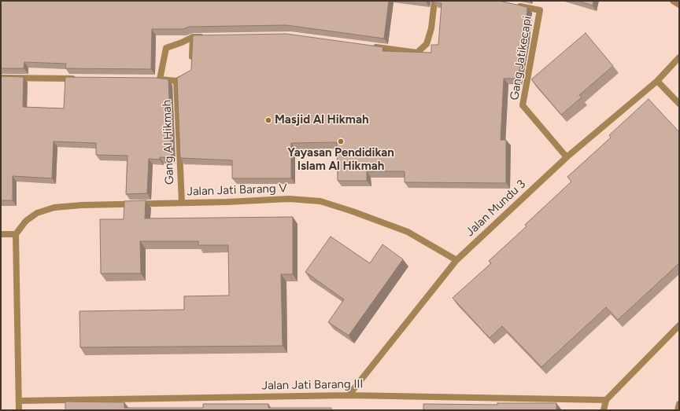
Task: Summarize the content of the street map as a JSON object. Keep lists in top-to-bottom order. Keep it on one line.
{"streets":{"street":["Gang Jatikecapi","Gang Al Hikmah","Jalan Jati Barang V","Jalan Mundu 3","Jalan Jati Barang III"]},"crossings":[["Gang Jatikecapi","Jalan Mundu 3"],["Gang Al Hikmah","Jalan Jati Barang V"],["Jalan Jati Barang V","Jalan Mundu 3"],["Jalan Mundu 3","Jalan Jati Barang III"]],"places":["Masjid Al Hikmah","Yayasan Pendidikan Islam Al Hikmah"]}
